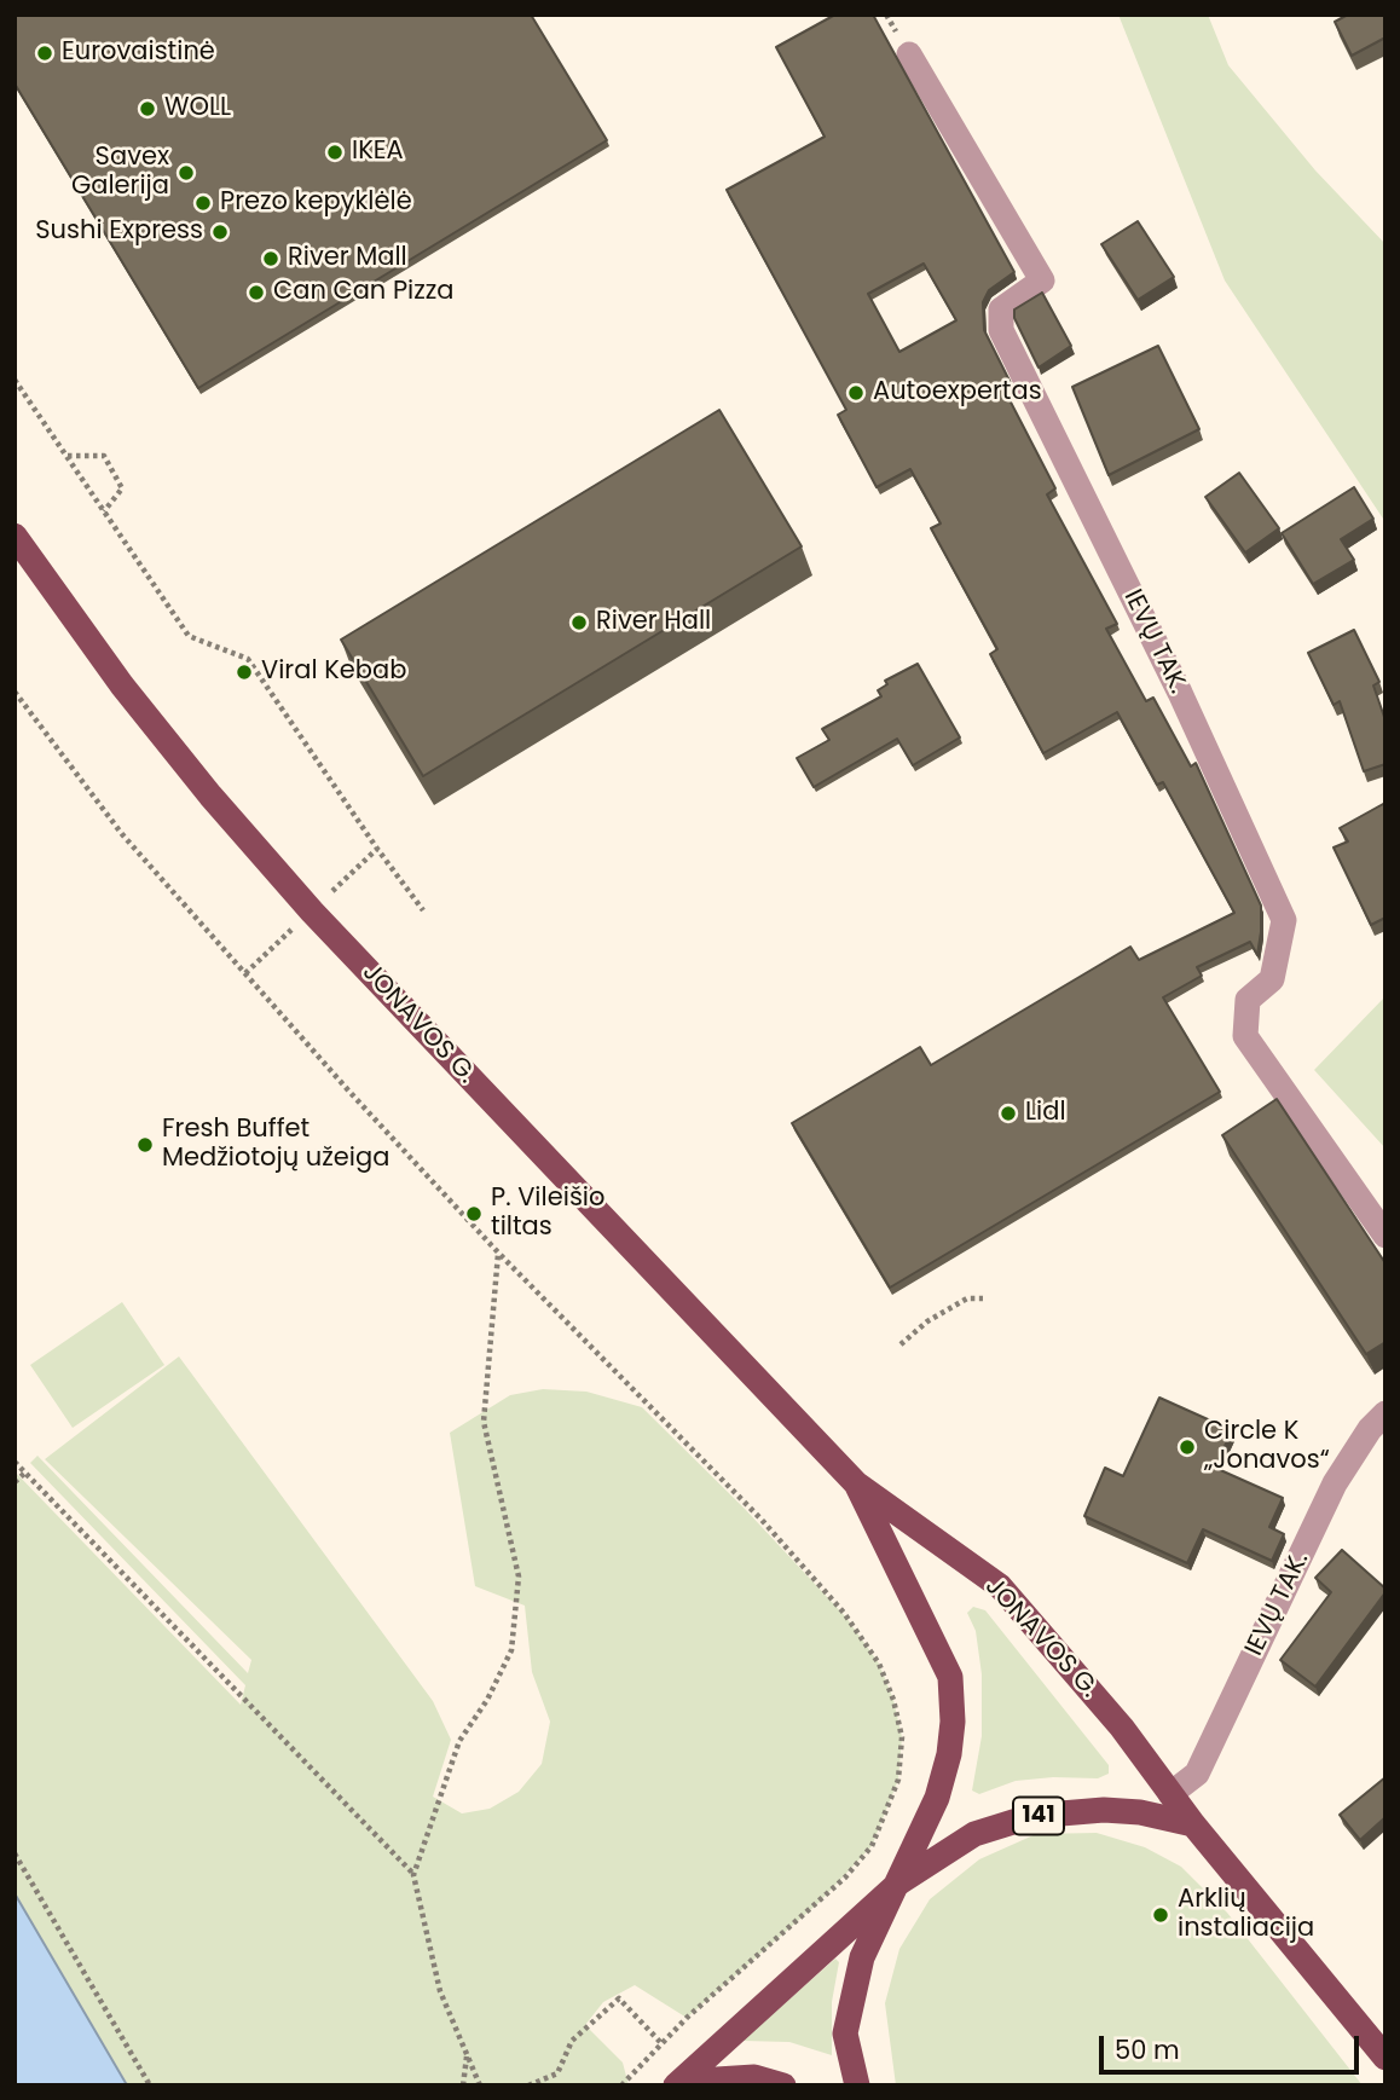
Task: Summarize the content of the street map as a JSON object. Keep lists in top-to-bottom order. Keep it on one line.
{"streets":{"main road":["JONAVOS G.","141"],"street":["IEVŲ TAK."]},"crossings":[["IEVŲ TAK.","JONAVOS G."],["JONAVOS G.","141"]],"places":["Eurovaistinė","WOLL","IKEA","Savex Galerija","Prezo kepyklėlė","Sushi Express","River Mall","Can Can Pizza","Autoexpertas","River Hall","Viral Kebab","Lidl","Fresh Buffet Medžiotojų užeiga","P. Vileišio tiltas","Circle K „Jonavos“","Arklių instaliacija"],"scale_bar":"50 m"}
